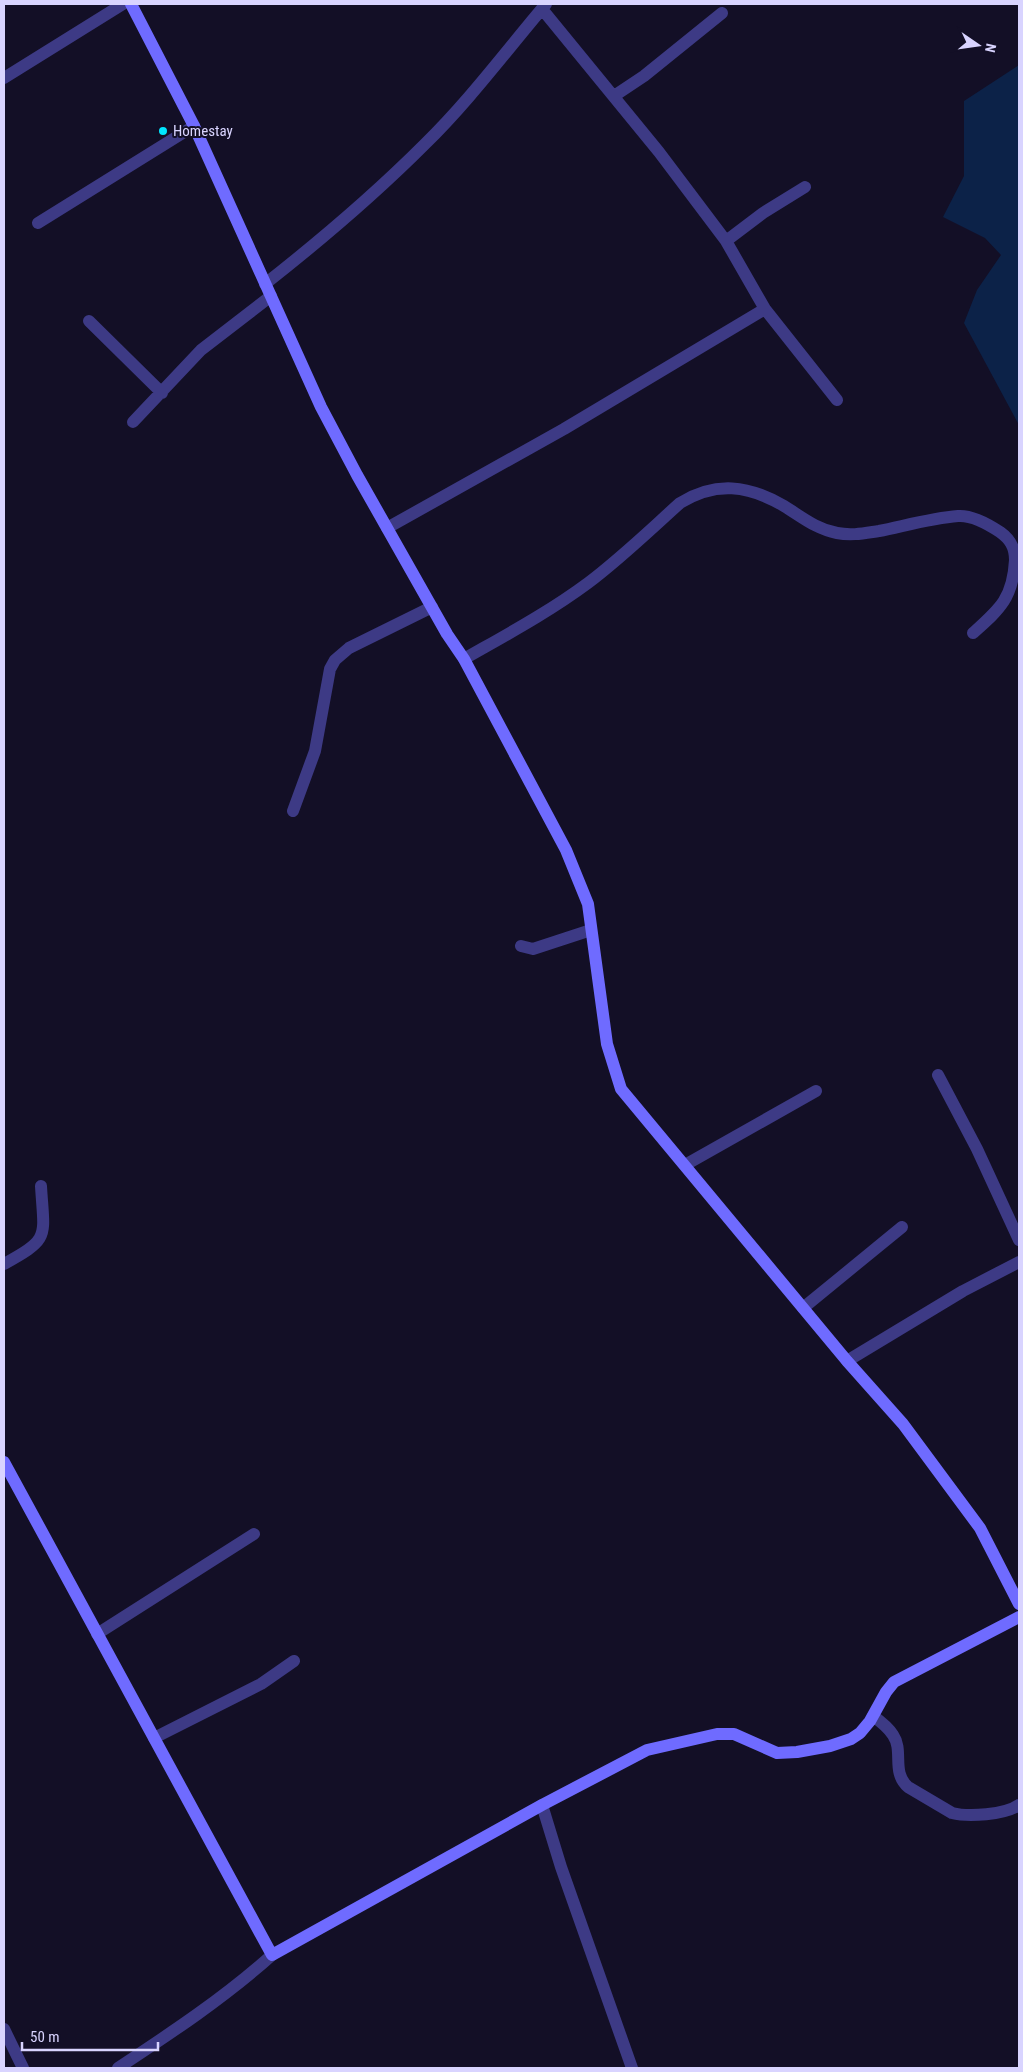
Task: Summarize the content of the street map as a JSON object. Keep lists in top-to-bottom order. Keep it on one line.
{"places":["Homestay"],"scale_bar":"50 m","north":"right"}
